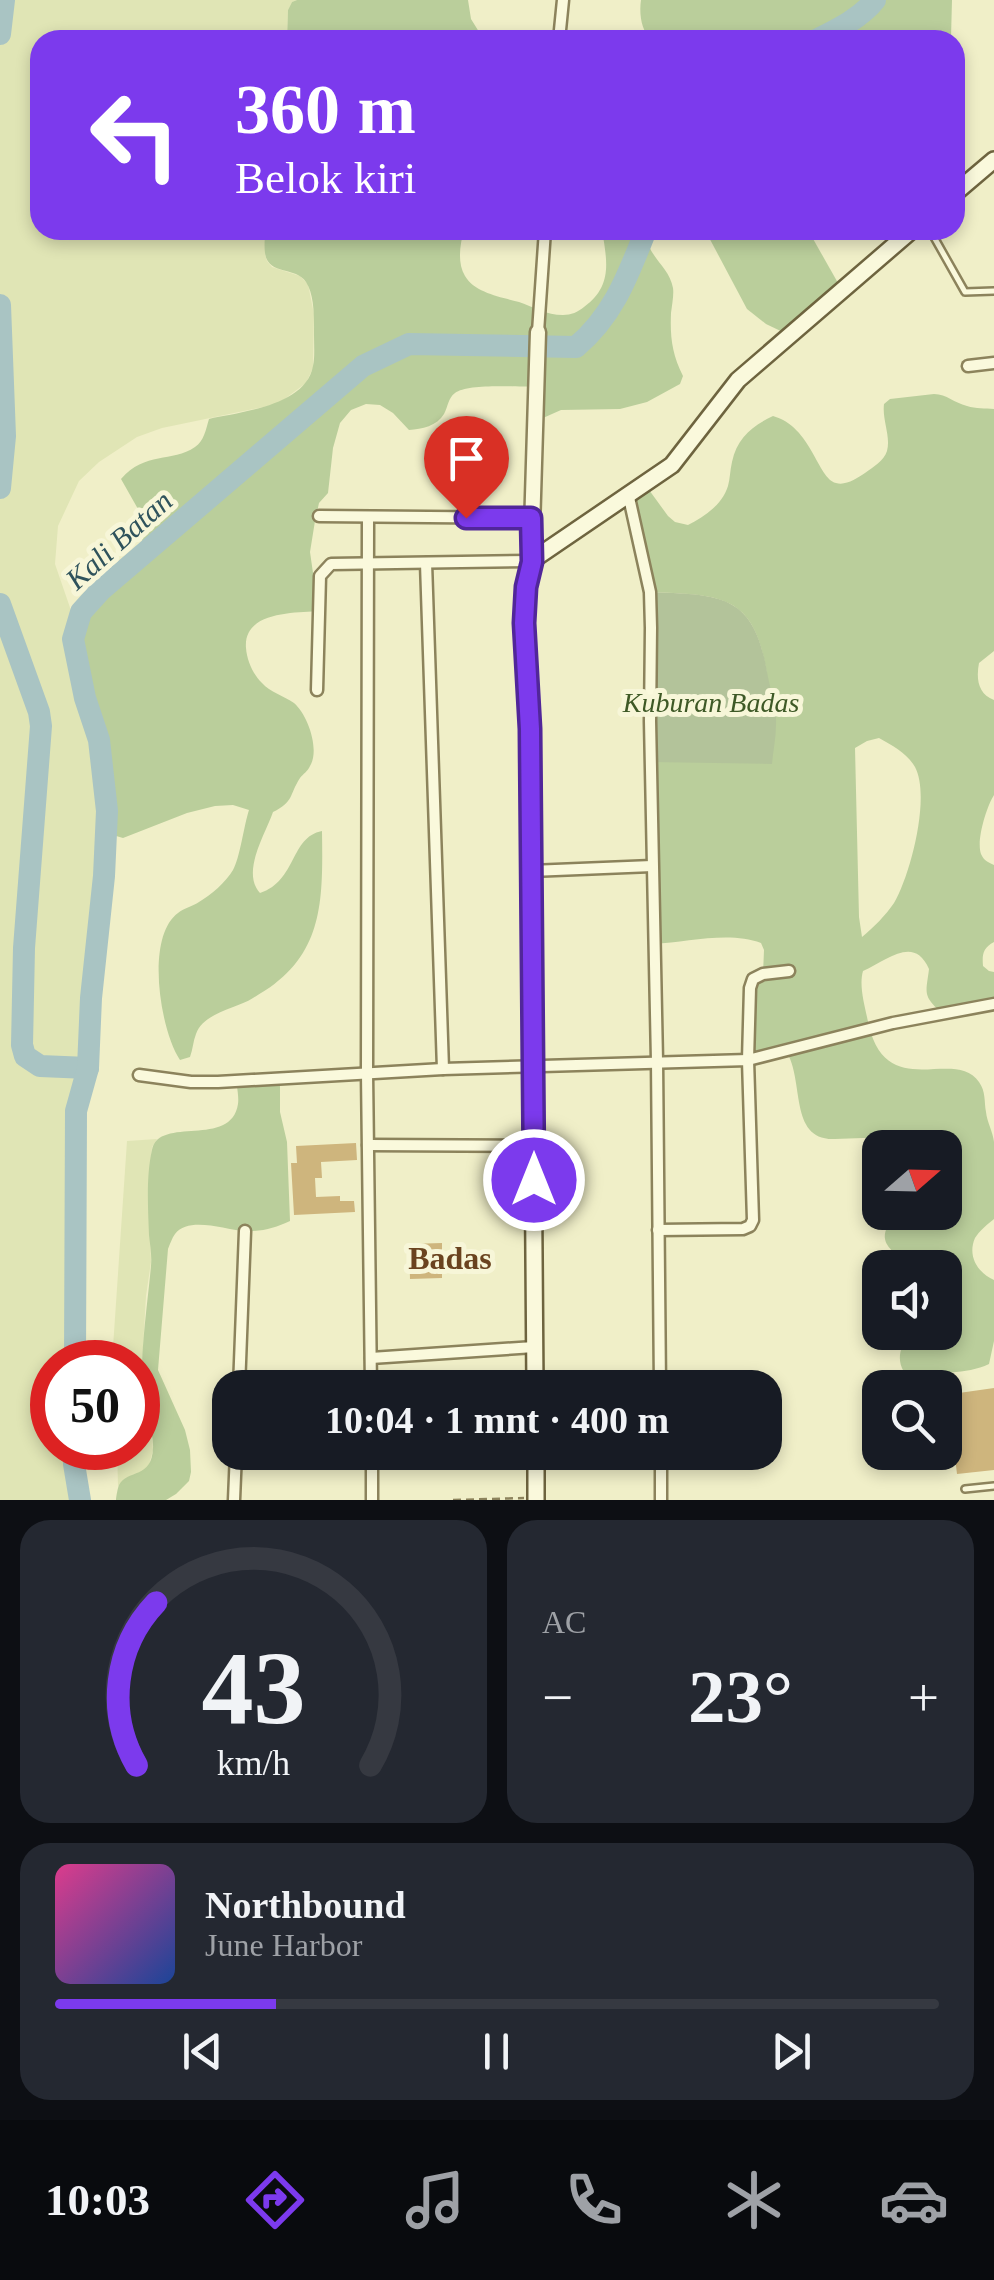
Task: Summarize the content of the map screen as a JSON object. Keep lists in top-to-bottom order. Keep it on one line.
{"districts":["Badas"],"water":["Kali Batan"],"parks":["Kuburan Badas"],"north":"right","page":{"turn":["360 m","Belok kiri"],"limit":"50","trip":"10:04 · 1 mnt · 400 m","tile":"AC","heat":["−","23°","+"],"song":["Northbound","June Harbor"],"tabs":"10:03","gauge":["43","km/h"]}}
